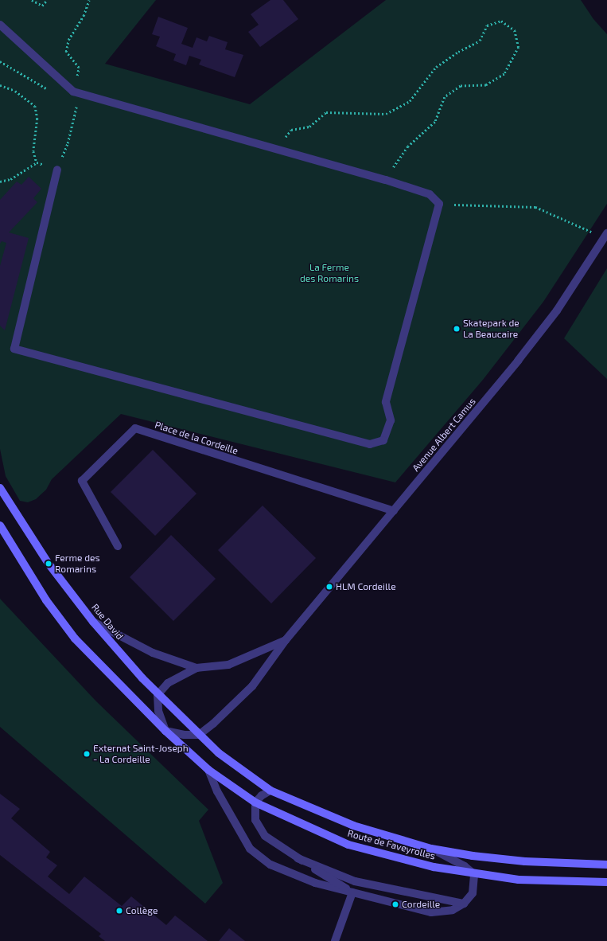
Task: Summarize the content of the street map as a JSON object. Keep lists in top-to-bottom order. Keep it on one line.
{"streets":{"main road":["Rue David","Route de Faveyrolles"],"street":["Avenue Albert Camus","Place de la Cordeille"]},"crossings":[["Avenue Albert Camus","Place de la Cordeille"],["Avenue Albert Camus","Rue David"],["Rue David","Route de Faveyrolles"]],"parks":["La Ferme des Romarins"],"places":["Skatepark de La Beaucaire","Ferme des Romarins","HLM Cordeille","Externat Saint-Joseph - La Cordeille","Cordeille","Collège"]}
